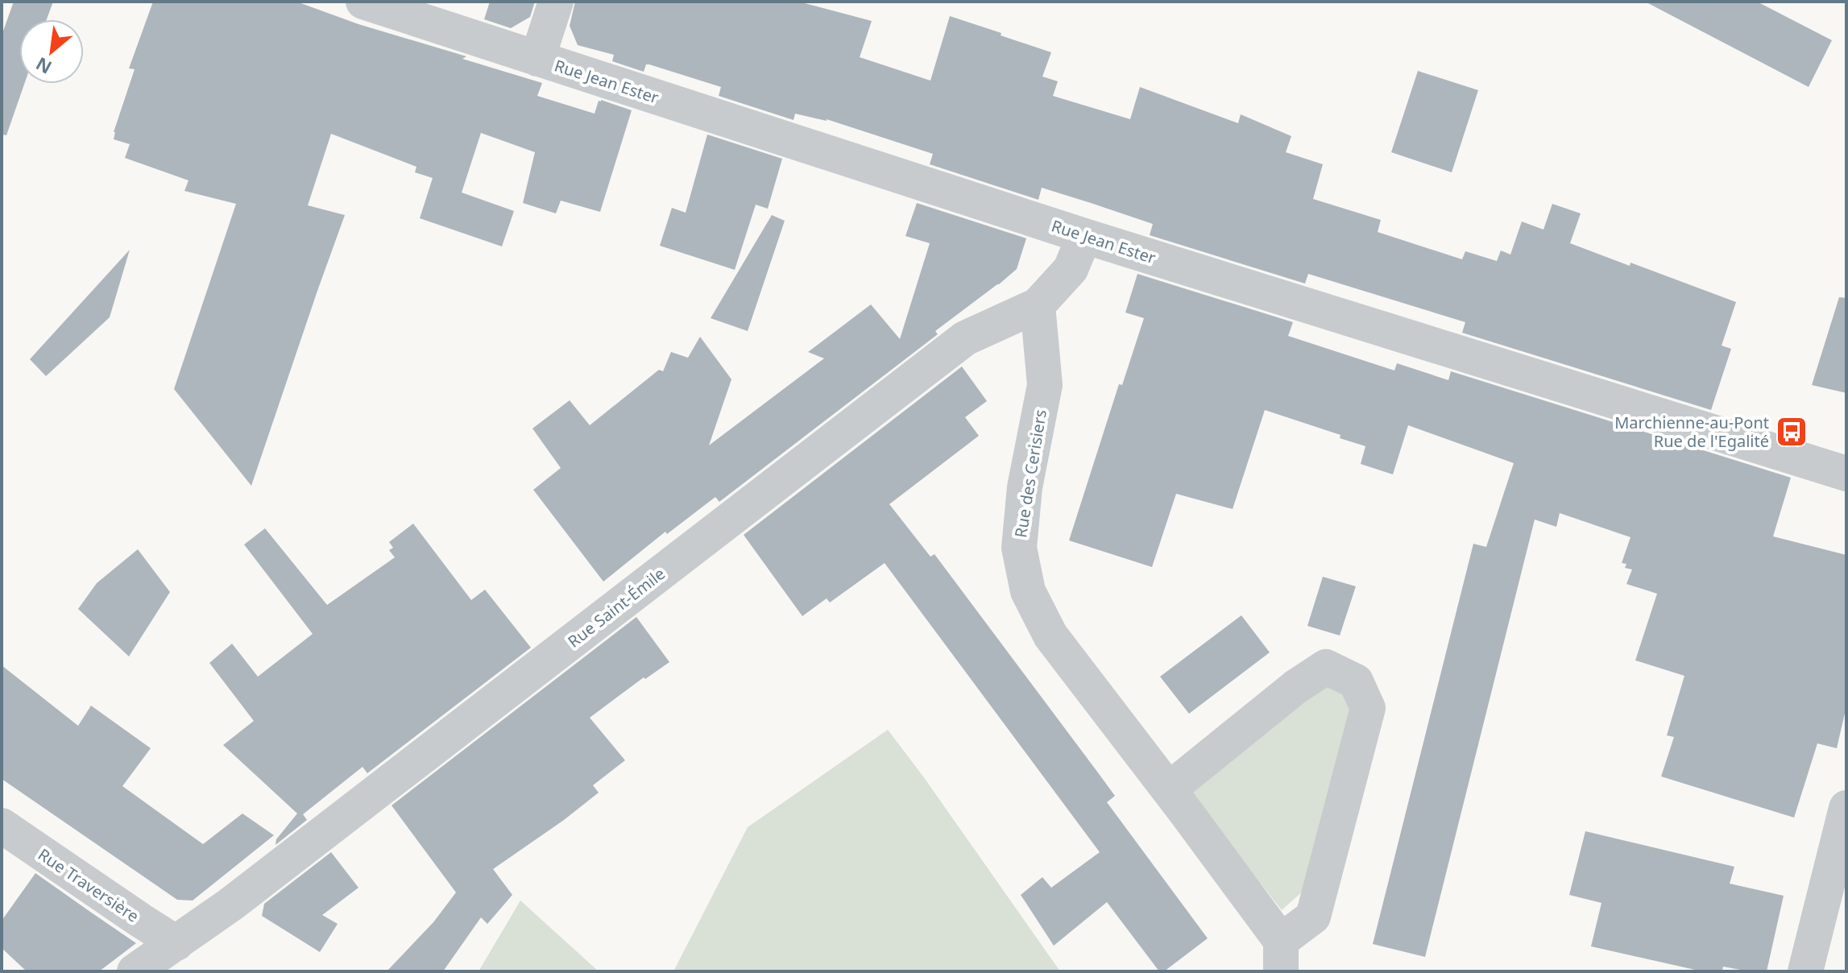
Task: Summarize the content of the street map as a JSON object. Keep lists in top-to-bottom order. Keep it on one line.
{"streets":{"street":["Rue Jean Ester","Rue des Cerisiers","Rue Saint-Émile","Rue Traversière"]},"crossings":[["Rue Jean Ester","Rue Saint-Émile"],["Rue des Cerisiers","Rue Saint-Émile"],["Rue Saint-Émile","Rue Traversière"]],"places":{"bus stop":["Marchienne-au-Pont Rue de l'Egalité"]},"north":"bottom left"}
